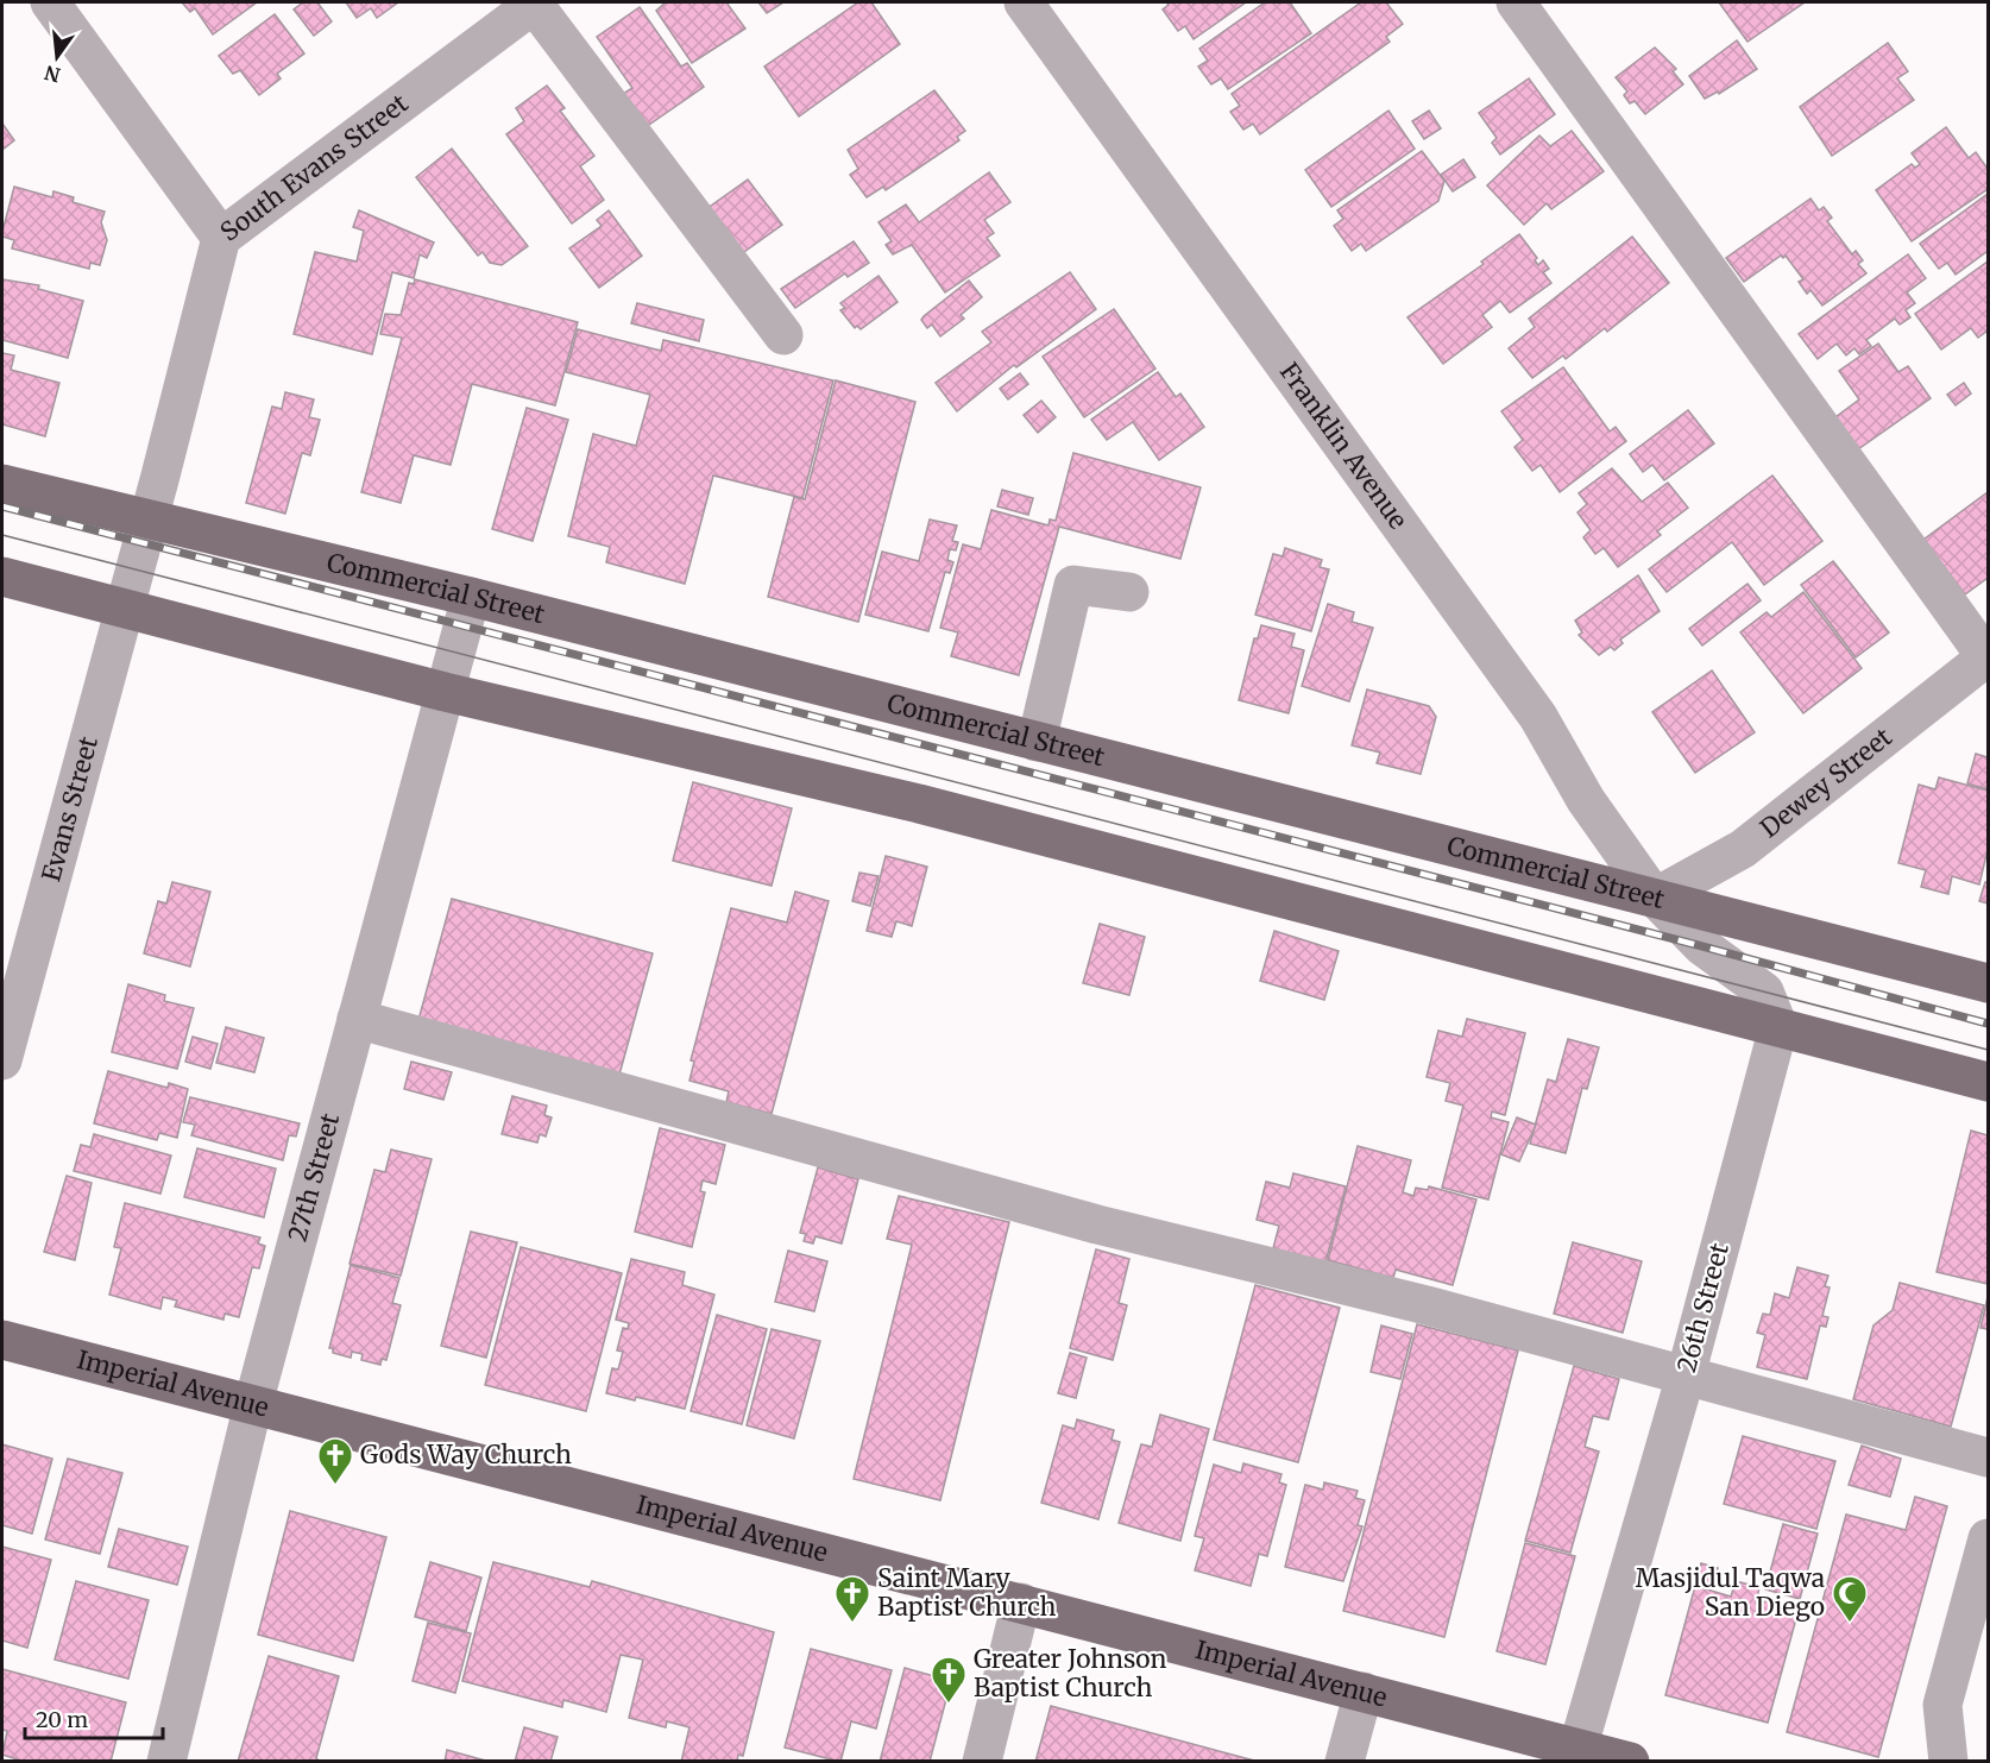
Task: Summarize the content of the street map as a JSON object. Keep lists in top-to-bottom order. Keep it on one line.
{"streets":{"main road":["Commercial Street","Imperial Avenue"],"street":["South Evans Street","Franklin Avenue","Dewey Street","Evans Street","27th Street","26th Street"]},"crossings":[["South Evans Street","Commercial Street"],["South Evans Street","Evans Street"],["Franklin Avenue","Commercial Street"],["Franklin Avenue","Dewey Street"],["Commercial Street","Dewey Street"],["Commercial Street","Evans Street"],["Commercial Street","27th Street"],["27th Street","Imperial Avenue"],["26th Street","Imperial Avenue"]],"places":{"church":["Gods Way Church","Saint Mary Baptist Church","Greater Johnson Baptist Church"],"mosque":["Masjidul Taqwa San Diego"]},"scale_bar":"20 m","north":"bottom"}
